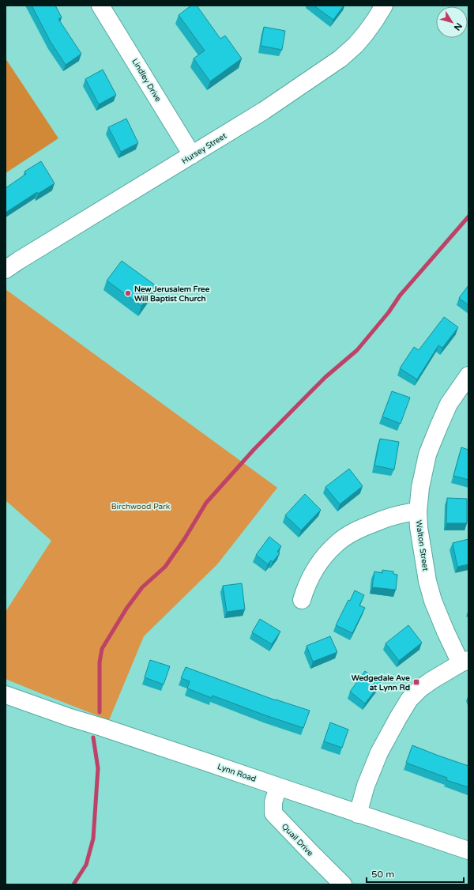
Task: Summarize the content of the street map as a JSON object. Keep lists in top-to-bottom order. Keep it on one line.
{"streets":{"street":["Lindley Drive","Hursey Street","Walton Street","Lynn Road","Quail Drive"]},"crossings":[["Lindley Drive","Hursey Street"],["Lynn Road","Quail Drive"]],"parks":["Birchwood Park"],"places":{"other":["New Jerusalem Free Will Baptist Church"],"transit":["Wedgedale Ave at Lynn Rd"]},"scale_bar":"50 m","north":"bottom right"}
